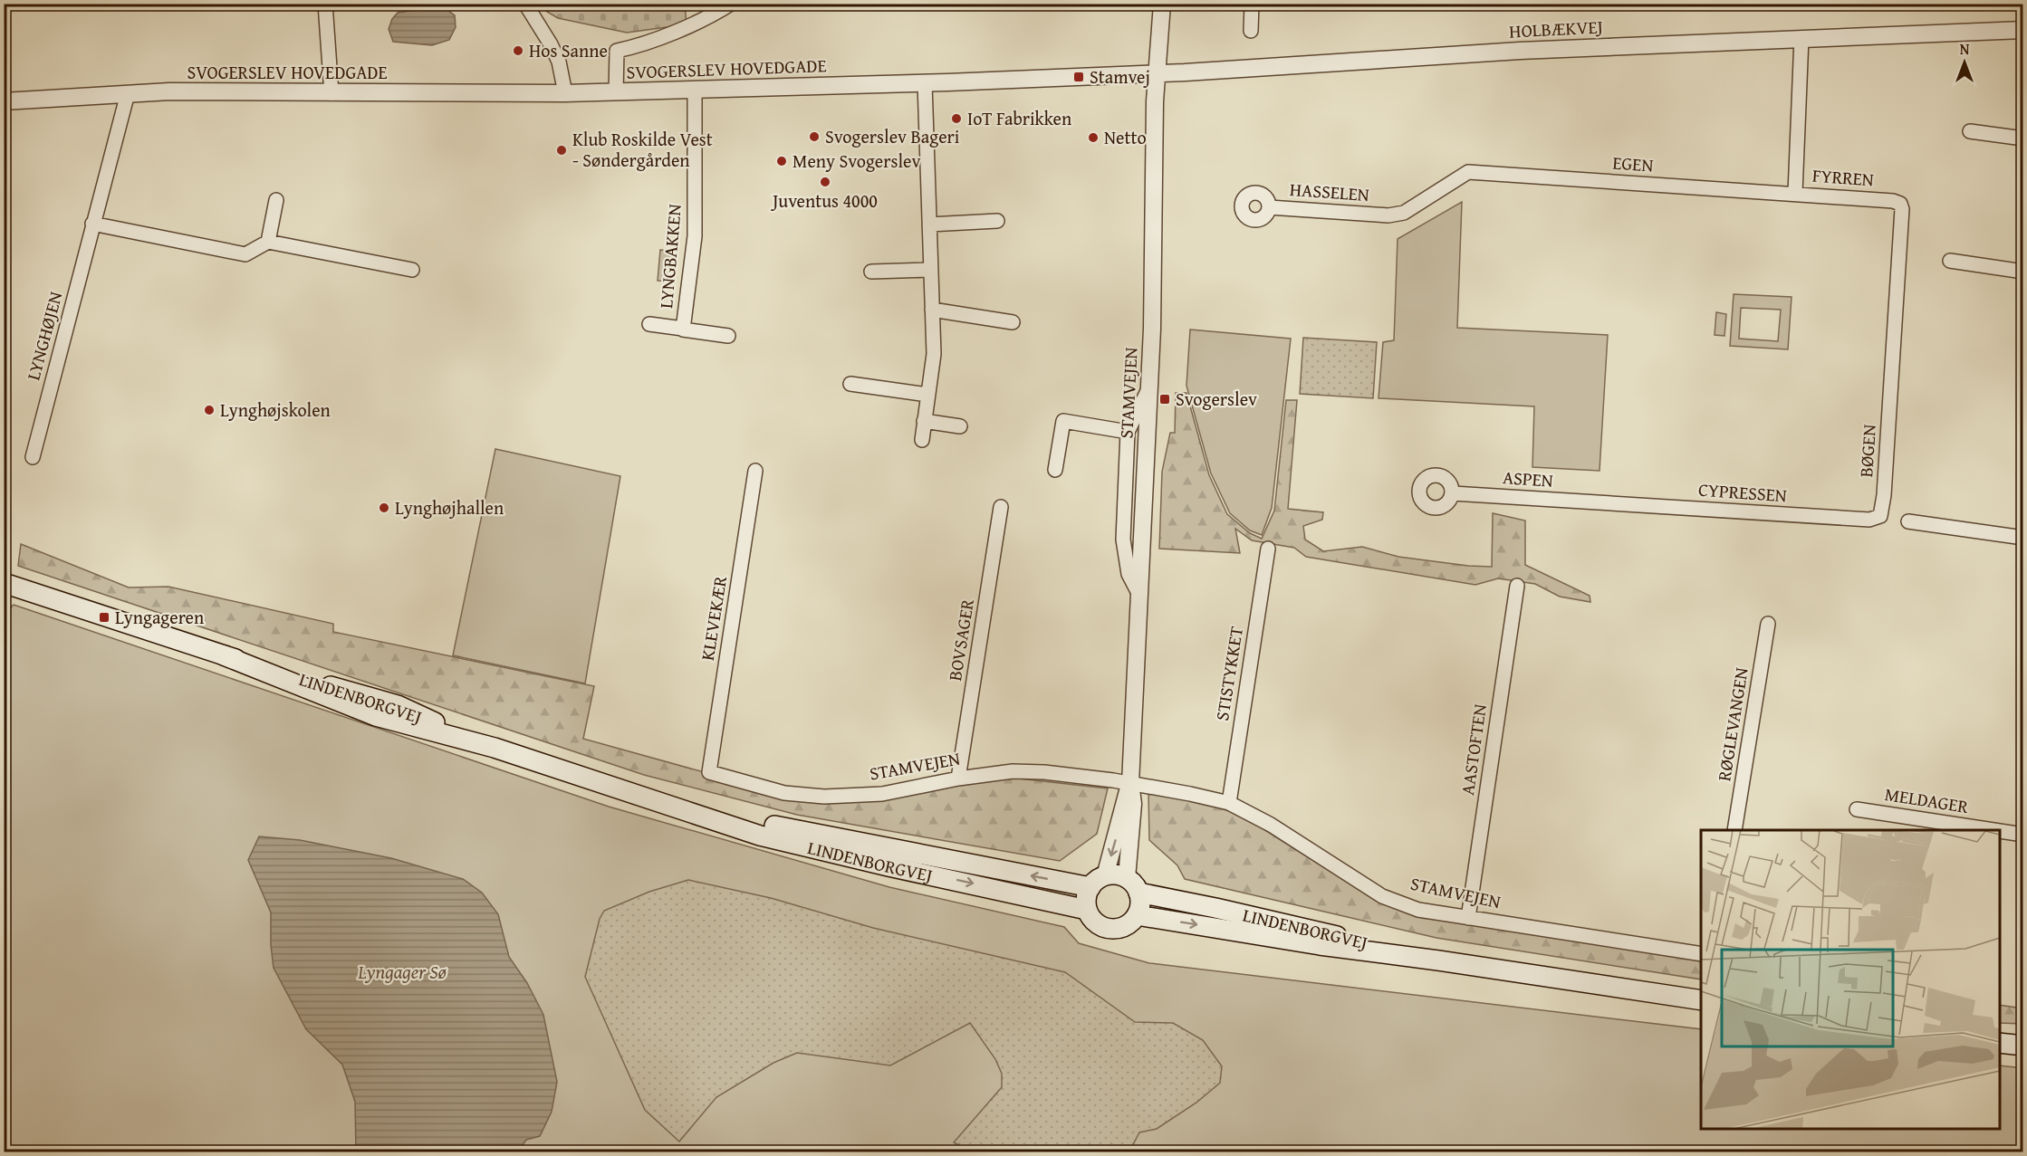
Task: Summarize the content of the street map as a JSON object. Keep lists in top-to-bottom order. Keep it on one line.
{"streets":{"main road":["LINDENBORGVEJ"],"street":["HOLBÆKVEJ","SVOGERSLEV HOVEDGADE","EGEN","FYRREN","HASSELEN","LYNGBAKKEN","LYNGHØJEN","STAMVEJEN","BØGEN","ASPEN","CYPRESSEN","KLEVEKÆR","BOVSAGER","STISTYKKET","RØGLEVANGEN","AASTOFTEN","MELDAGER"]},"crossings":[["HOLBÆKVEJ","SVOGERSLEV HOVEDGADE"],["HOLBÆKVEJ","FYRREN"],["HOLBÆKVEJ","STAMVEJEN"],["SVOGERSLEV HOVEDGADE","LYNGBAKKEN"],["SVOGERSLEV HOVEDGADE","LYNGHØJEN"],["SVOGERSLEV HOVEDGADE","STAMVEJEN"],["EGEN","FYRREN"],["EGEN","HASSELEN"],["FYRREN","BØGEN"],["STAMVEJEN","KLEVEKÆR"],["STAMVEJEN","BOVSAGER"],["STAMVEJEN","STISTYKKET"],["STAMVEJEN","LINDENBORGVEJ"],["STAMVEJEN","AASTOFTEN"],["BØGEN","CYPRESSEN"],["ASPEN","CYPRESSEN"]],"water":["Lyngager Sø"],"places":{"other":["Hos Sanne","IoT Fabrikken","Svogerslev Bageri","Netto","Klub Roskilde Vest - Søndergården","Meny Svogerslev","Juventus 4000","Lynghøjskolen","Lynghøjhallen"],"transit":["Stamvej","Svogerslev","Lyngageren"]},"north":"top"}
